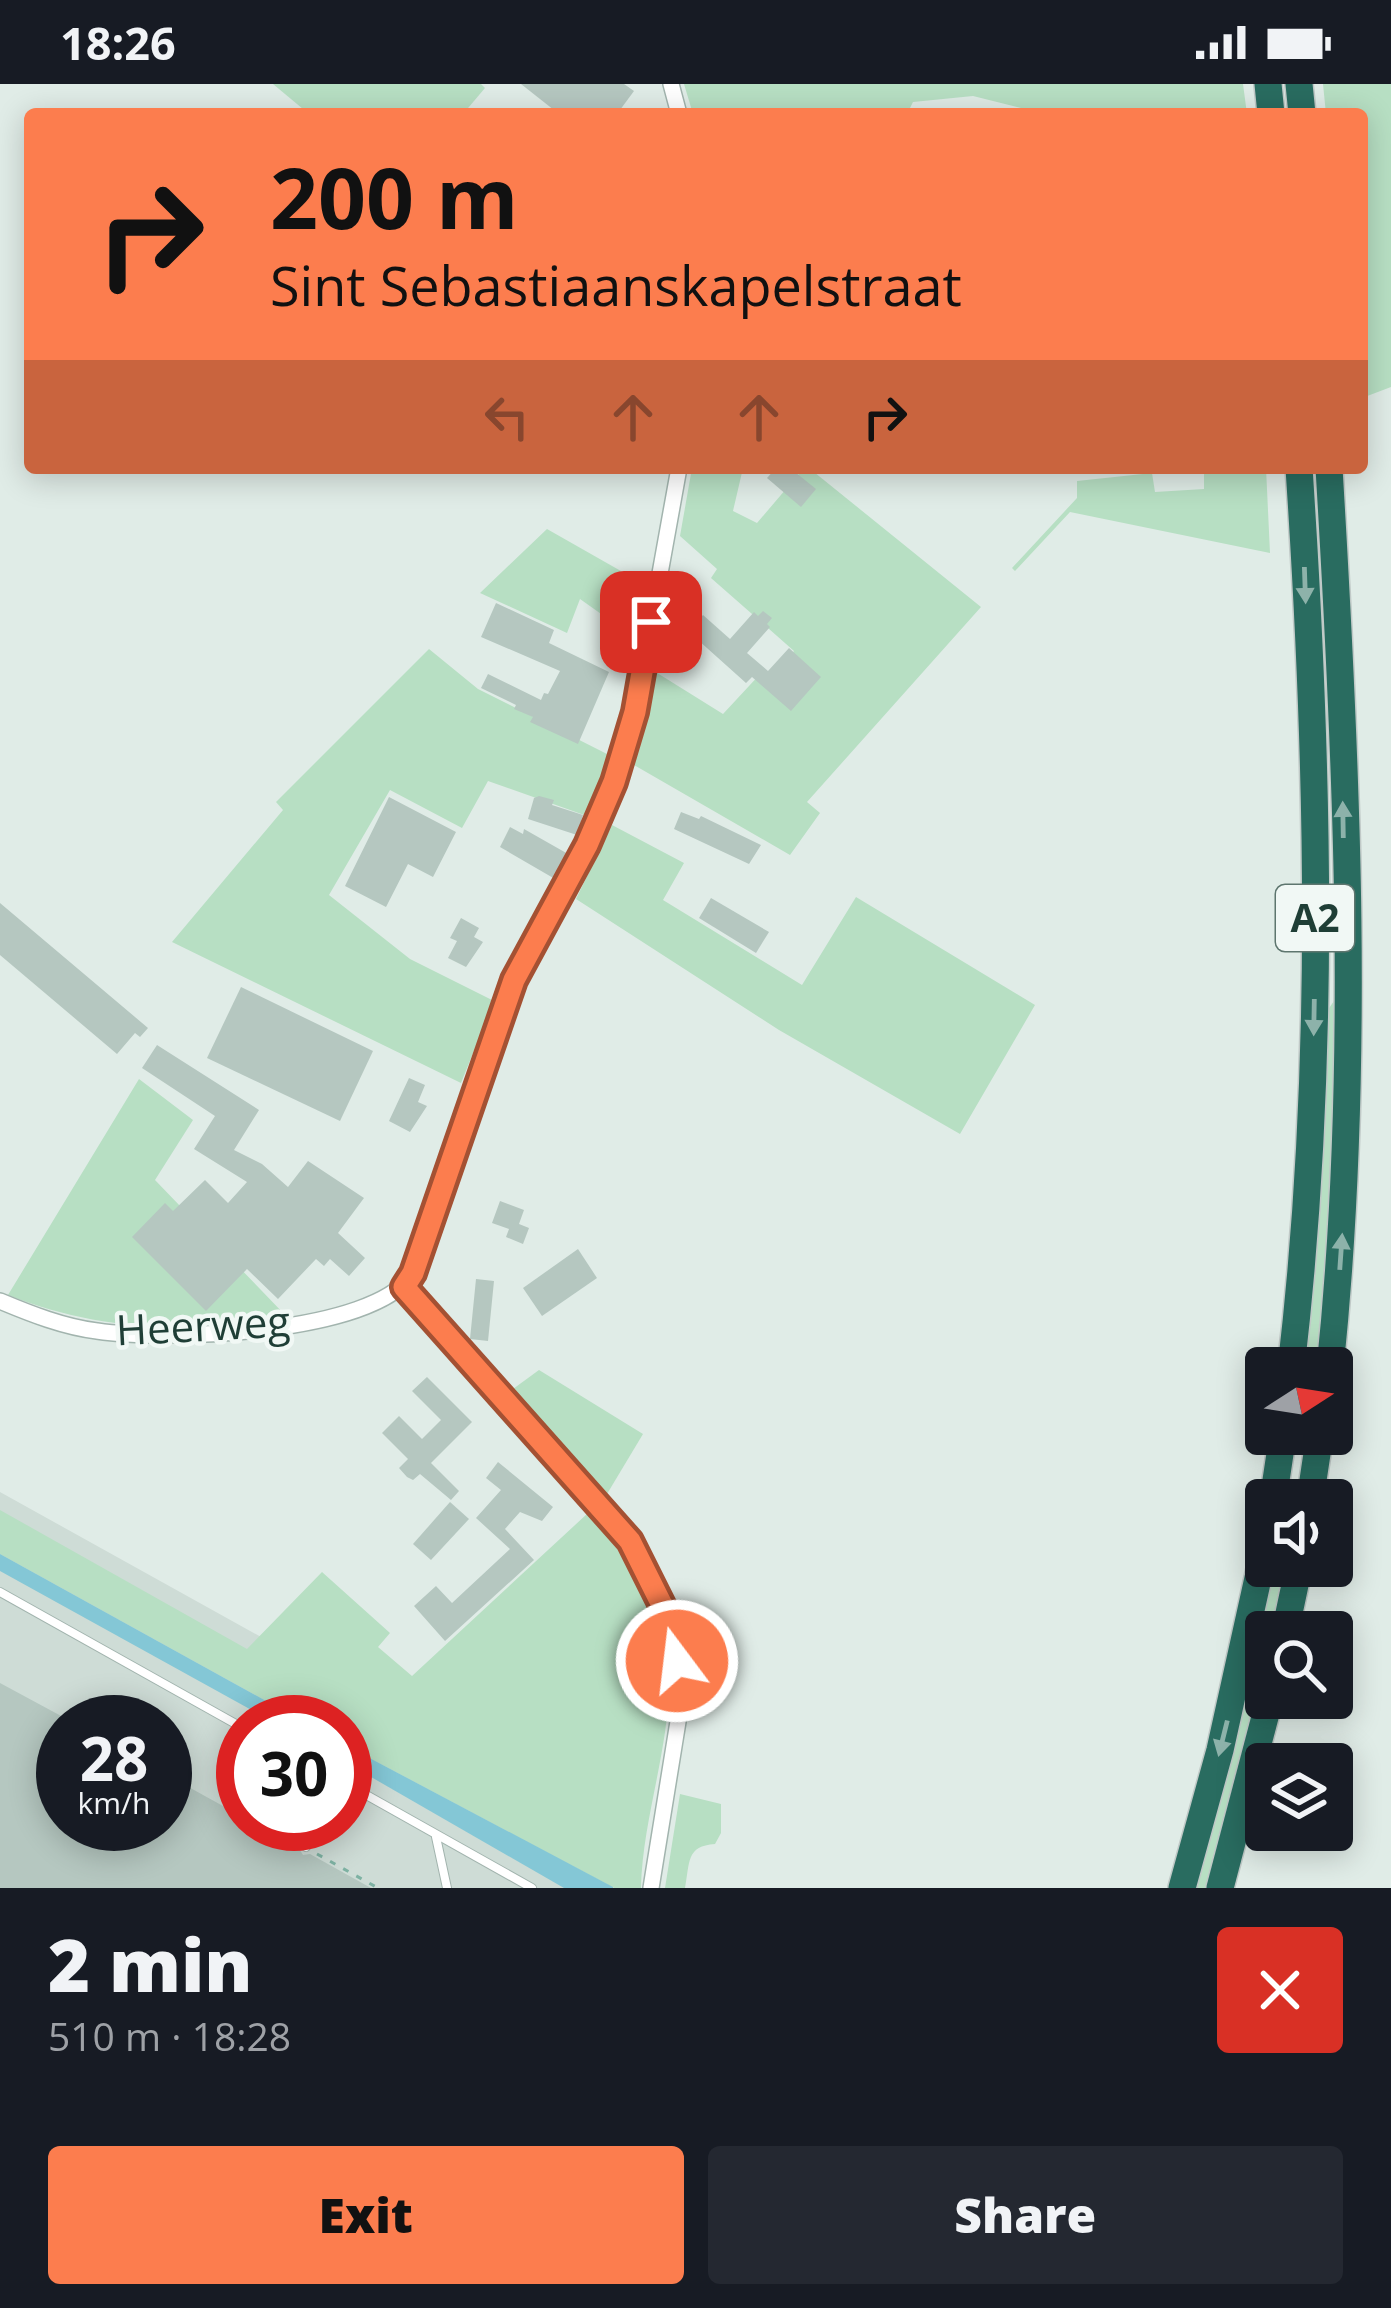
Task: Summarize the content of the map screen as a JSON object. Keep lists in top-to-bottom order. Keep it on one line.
{"streets":{"highway":["A2"],"street":["Heerweg"]},"north":"right","page":{"status":"18:26","turn":["200 m","Sint Sebastiaanskapelstraat"],"speed":"28 km/h","limit":"30","heading":["2 min","510 m · 18:28"],"buttons":["Exit","Share"]}}
